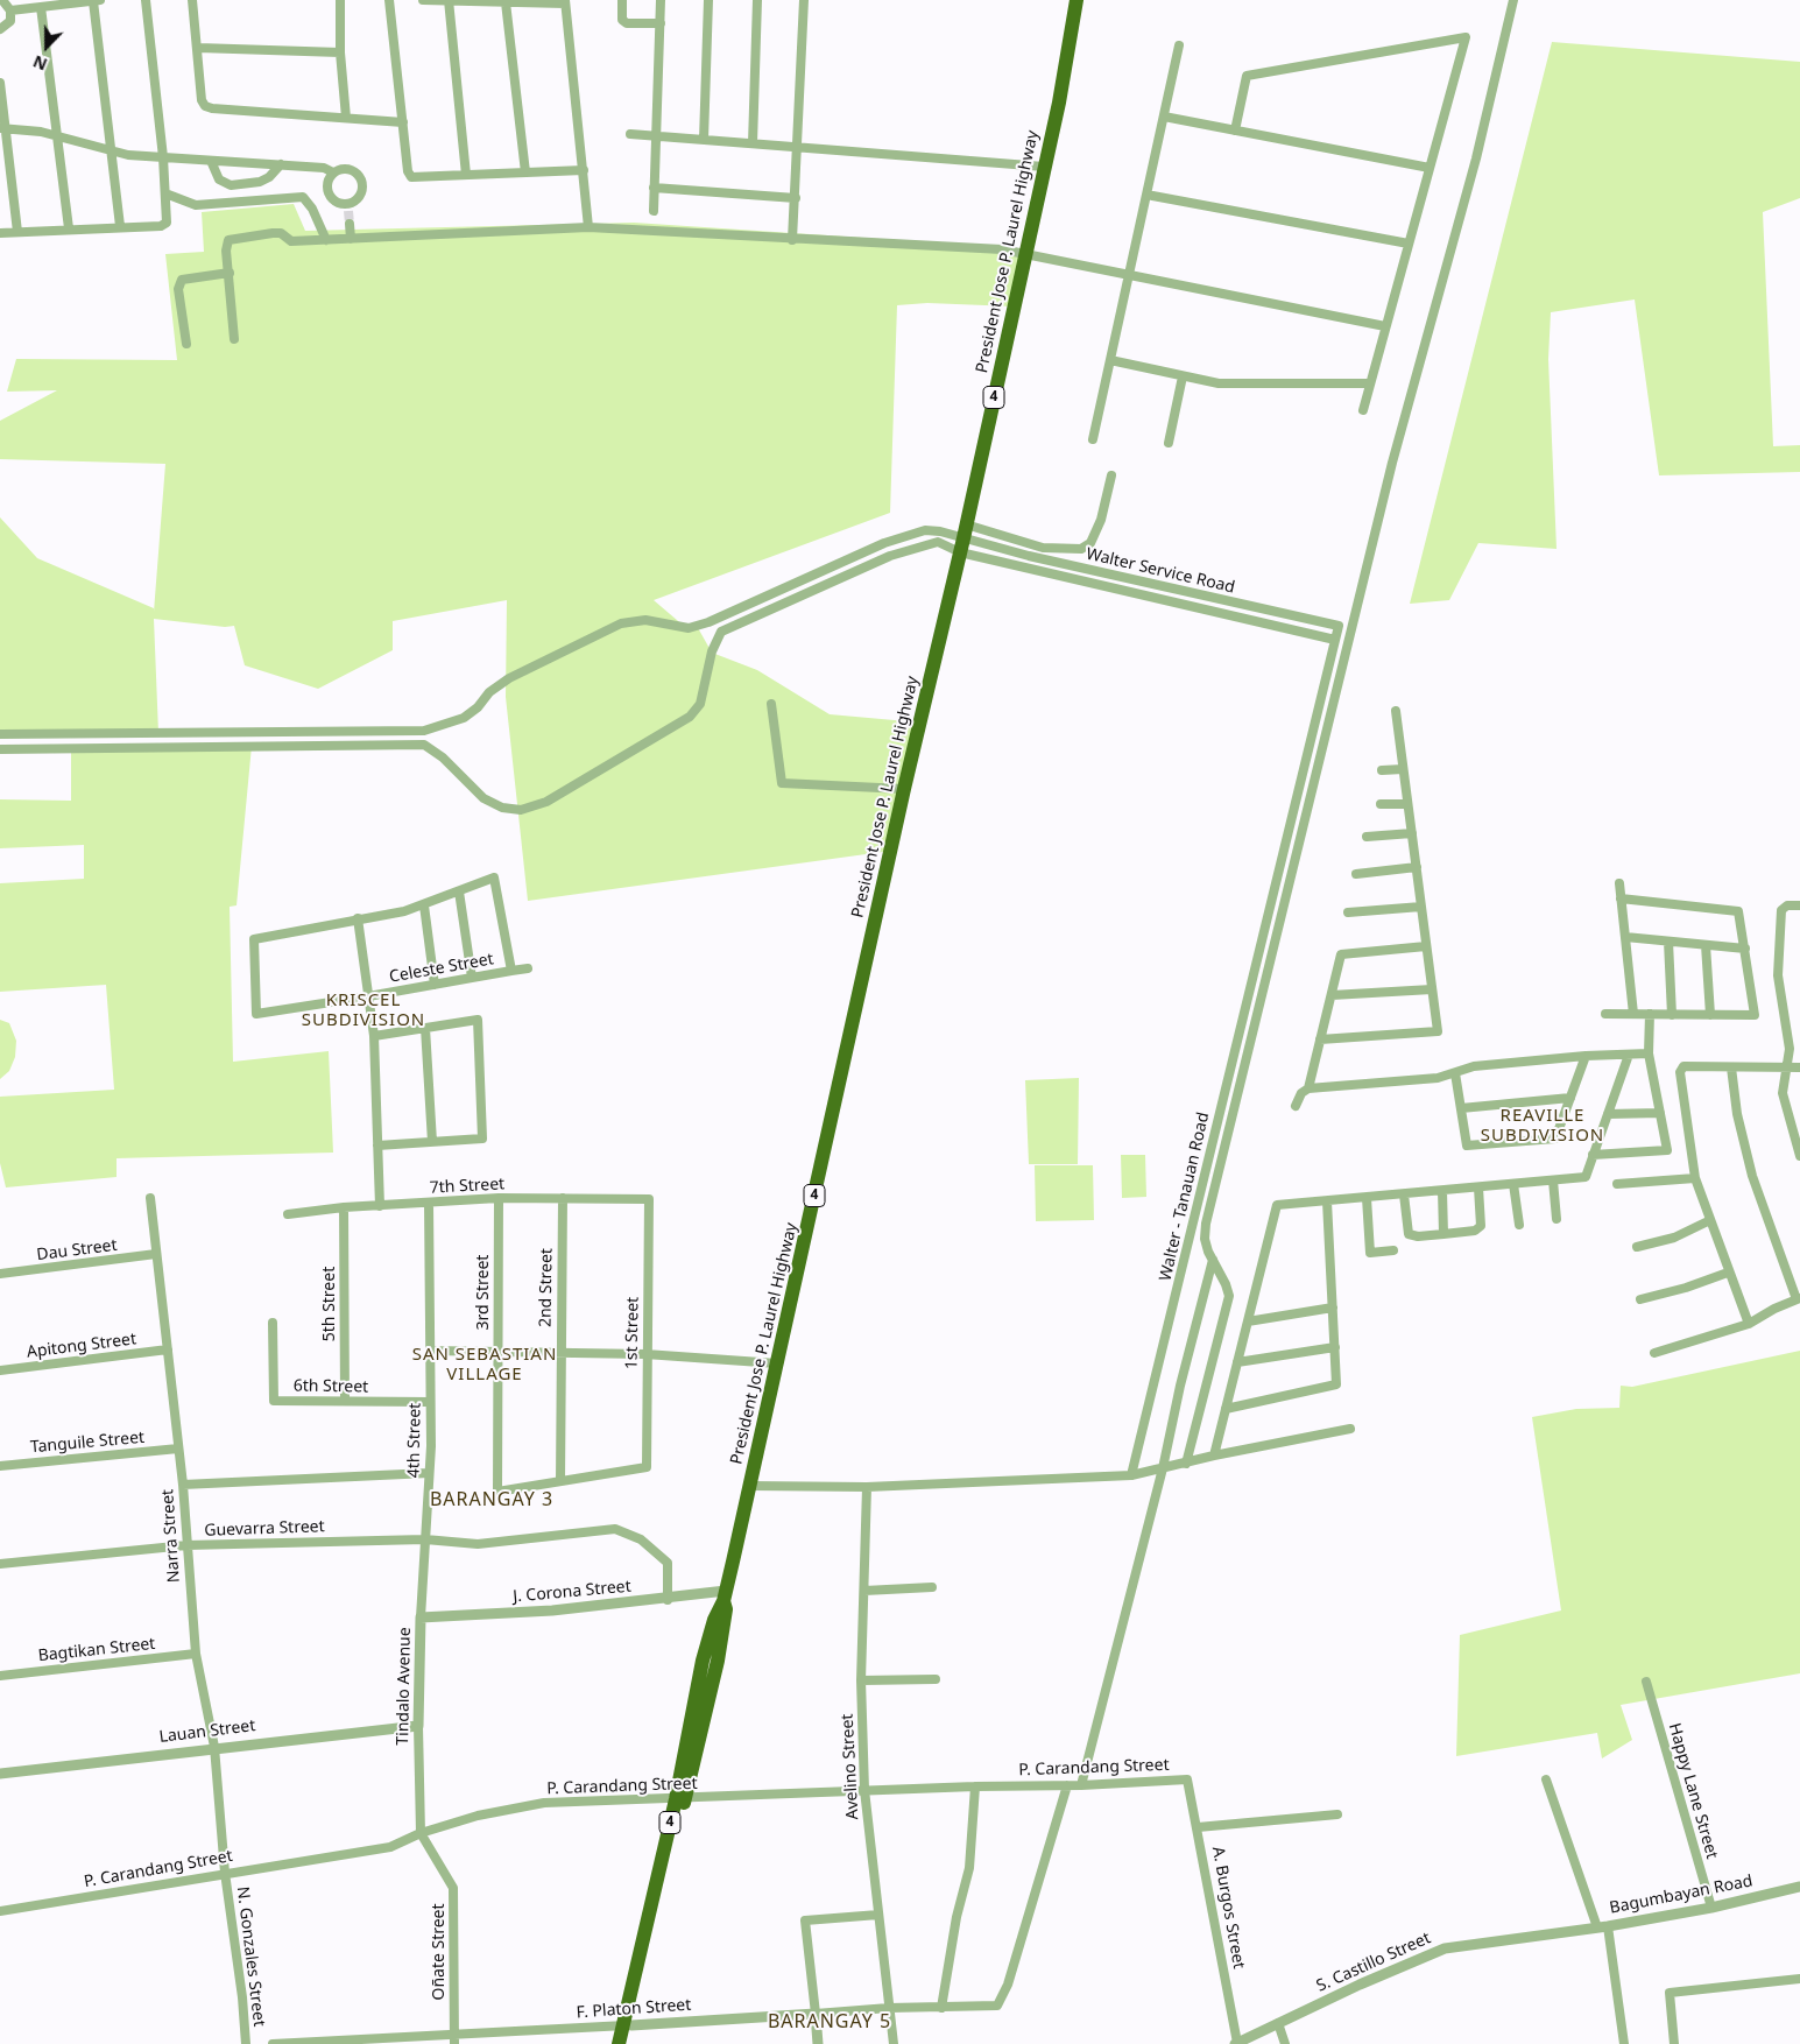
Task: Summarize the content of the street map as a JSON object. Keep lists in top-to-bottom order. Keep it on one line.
{"streets":{"highway":["President Jose P. Laurel Highway","4"],"street":["Walter Service Road","Celeste Street","7th Street","Walter - Tanauan Road","Dau Street","2nd Street","3rd Street","5th Street","1st Street","Apitong Street","6th Street","4th Street","Tanguile Street","Guevarra Street","Narra Street","J. Corona Street","Bagtikan Street","Tindalo Avenue","Lauan Street","Avelino Street","P. Carandang Street","Happy Lane Street","Bagumbayan Road","A. Burgos Street","Oñate Street","N. Gonzales Street","S. Castillo Street","F. Platon Street"]},"crossings":[["President Jose P. Laurel Highway","Walter Service Road"],["President Jose P. Laurel Highway","J. Corona Street"],["President Jose P. Laurel Highway","P. Carandang Street"],["President Jose P. Laurel Highway","F. Platon Street"],["Walter Service Road","Walter - Tanauan Road"],["7th Street","2nd Street"],["7th Street","3rd Street"],["7th Street","5th Street"],["7th Street","1st Street"],["7th Street","4th Street"],["Dau Street","Narra Street"],["2nd Street","3rd Street"],["2nd Street","1st Street"],["3rd Street","1st Street"],["5th Street","6th Street"],["Apitong Street","Narra Street"],["6th Street","4th Street"],["4th Street","Guevarra Street"],["4th Street","Tindalo Avenue"],["Tanguile Street","Narra Street"],["Guevarra Street","Narra Street"],["Guevarra Street","J. Corona Street"],["Guevarra Street","Tindalo Avenue"],["Narra Street","Bagtikan Street"],["Narra Street","Lauan Street"],["Narra Street","P. Carandang Street"],["Narra Street","N. Gonzales Street"],["J. Corona Street","Tindalo Avenue"],["Tindalo Avenue","Lauan Street"],["Tindalo Avenue","P. Carandang Street"],["Tindalo Avenue","Oñate Street"],["Avelino Street","P. Carandang Street"],["Avelino Street","F. Platon Street"],["P. Carandang Street","A. Burgos Street"],["P. Carandang Street","Oñate Street"],["P. Carandang Street","N. Gonzales Street"],["P. Carandang Street","F. Platon Street"],["Happy Lane Street","Bagumbayan Road"],["Bagumbayan Road","S. Castillo Street"],["A. Burgos Street","S. Castillo Street"],["Oñate Street","F. Platon Street"]],"districts":["KRISCEL SUBDIVISION","REAVILLE SUBDIVISION","SAN SEBASTIAN VILLAGE","BARANGAY 3","BARANGAY 5"],"north":"bottom"}
